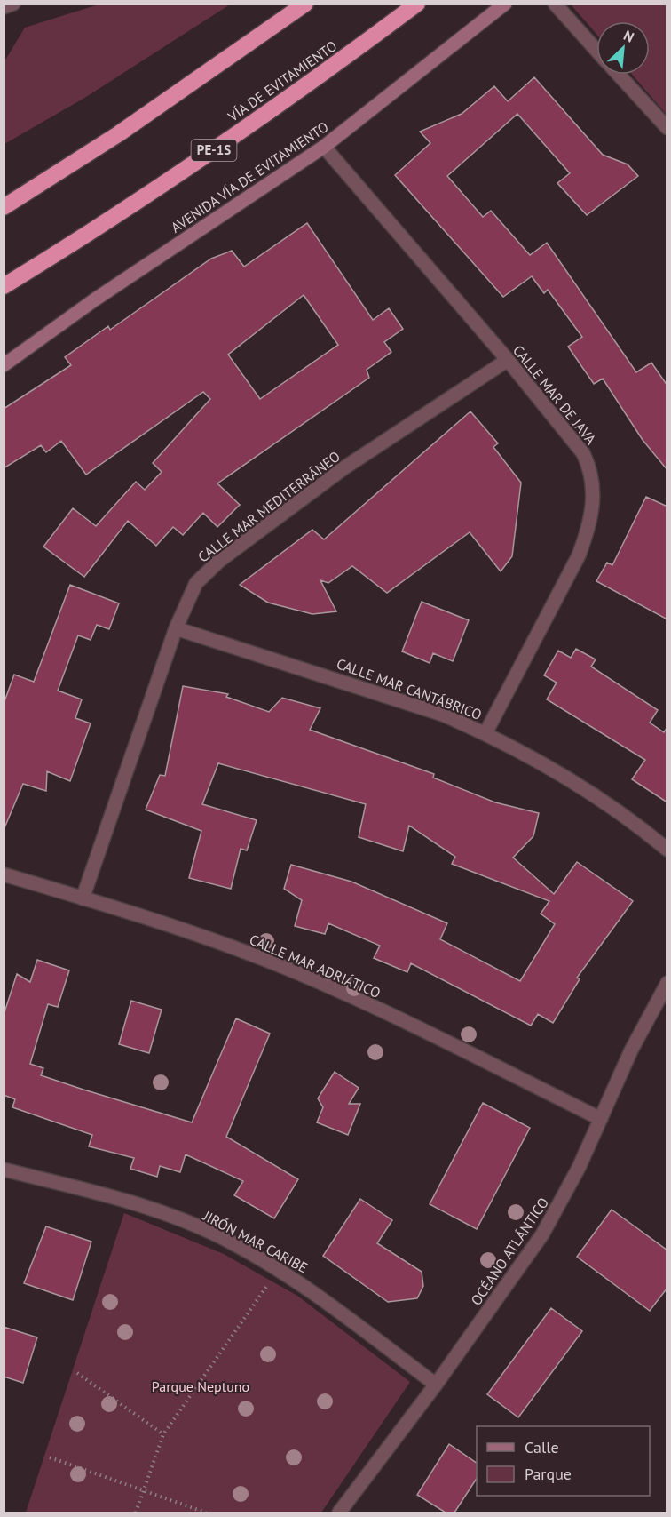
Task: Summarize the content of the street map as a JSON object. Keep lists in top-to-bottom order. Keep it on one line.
{"streets":{"highway":["VÍA DE EVITAMIENTO","PE-1S"],"street":["AVENIDA VÍA DE EVITAMIENTO","CALLE MAR DE JAVA","CALLE MAR MEDITERRÁNEO","CALLE MAR CANTÁBRICO","CALLE MAR ADRIÁTICO","JIRÓN MAR CARIBE","OCÉANO ATLÁNTICO"]},"crossings":[["AVENIDA VÍA DE EVITAMIENTO","CALLE MAR DE JAVA"],["CALLE MAR DE JAVA","CALLE MAR MEDITERRÁNEO"],["CALLE MAR DE JAVA","CALLE MAR CANTÁBRICO"],["CALLE MAR MEDITERRÁNEO","CALLE MAR CANTÁBRICO"],["CALLE MAR MEDITERRÁNEO","CALLE MAR ADRIÁTICO"],["CALLE MAR ADRIÁTICO","OCÉANO ATLÁNTICO"],["JIRÓN MAR CARIBE","OCÉANO ATLÁNTICO"]],"parks":["Parque Neptuno"],"legend":["Calle","Parque"],"north":"top right"}
